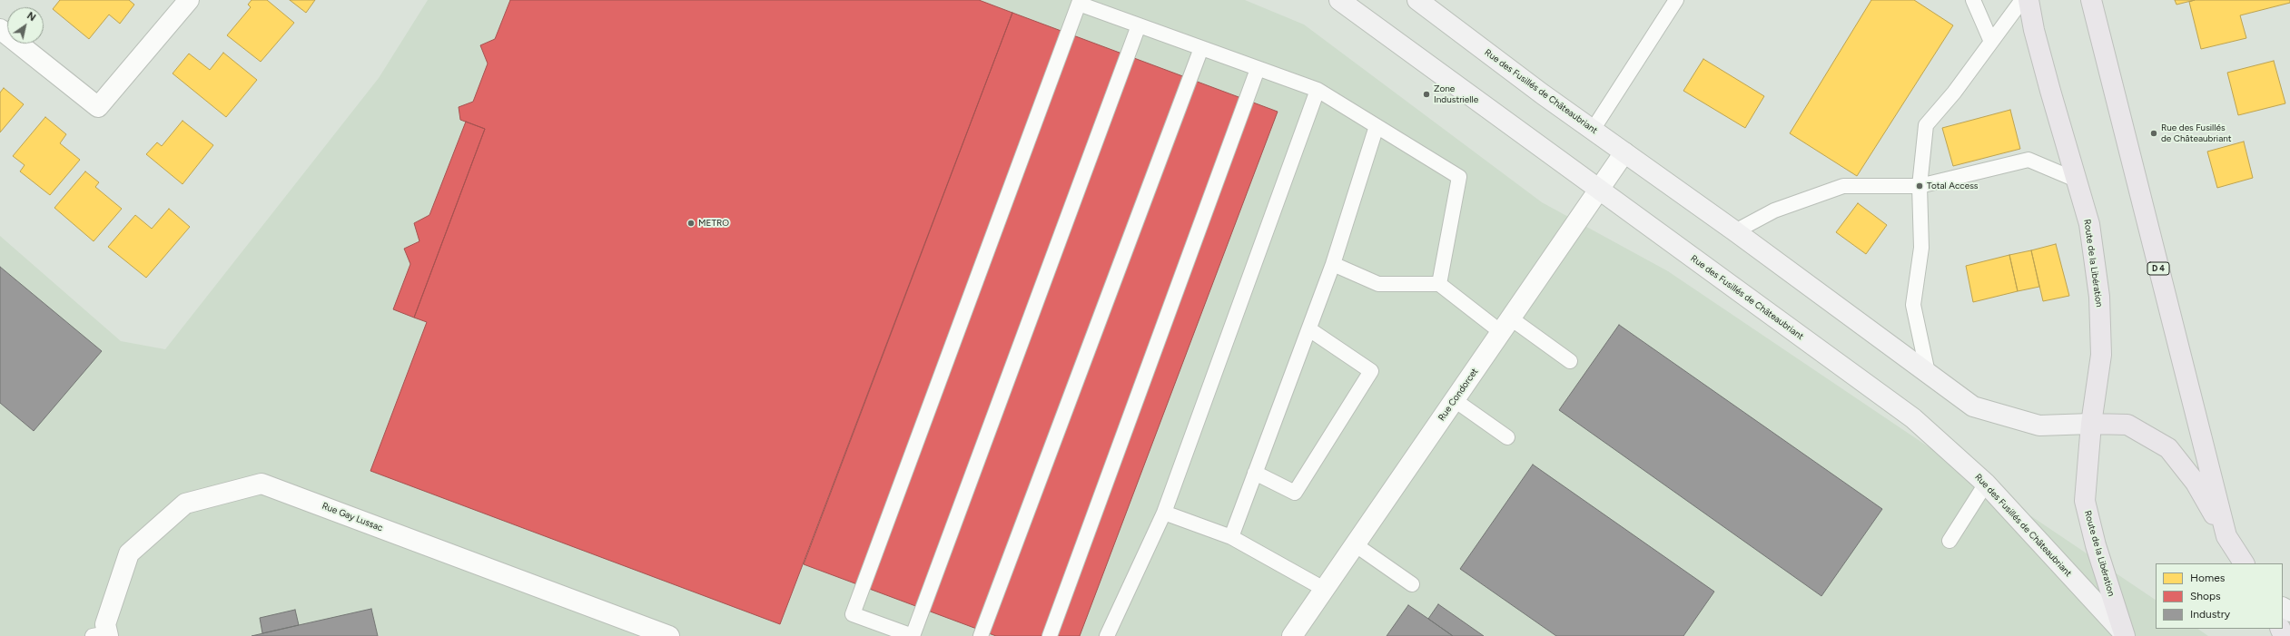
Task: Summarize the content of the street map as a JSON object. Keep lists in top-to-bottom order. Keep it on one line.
{"streets":{"main road":["Rue des Fusillés de Châteaubriant","Route de la Libération","D 4"],"street":["Rue Condorcet","Rue Gay Lussac"]},"crossings":[["Rue des Fusillés de Châteaubriant","Route de la Libération"],["Rue des Fusillés de Châteaubriant","Rue Condorcet"]],"places":["Zone Industrielle","Rue des Fusillés de Châteaubriant","Total Access","METRO"],"legend":["Homes","Shops","Industry"],"north":"top right"}
